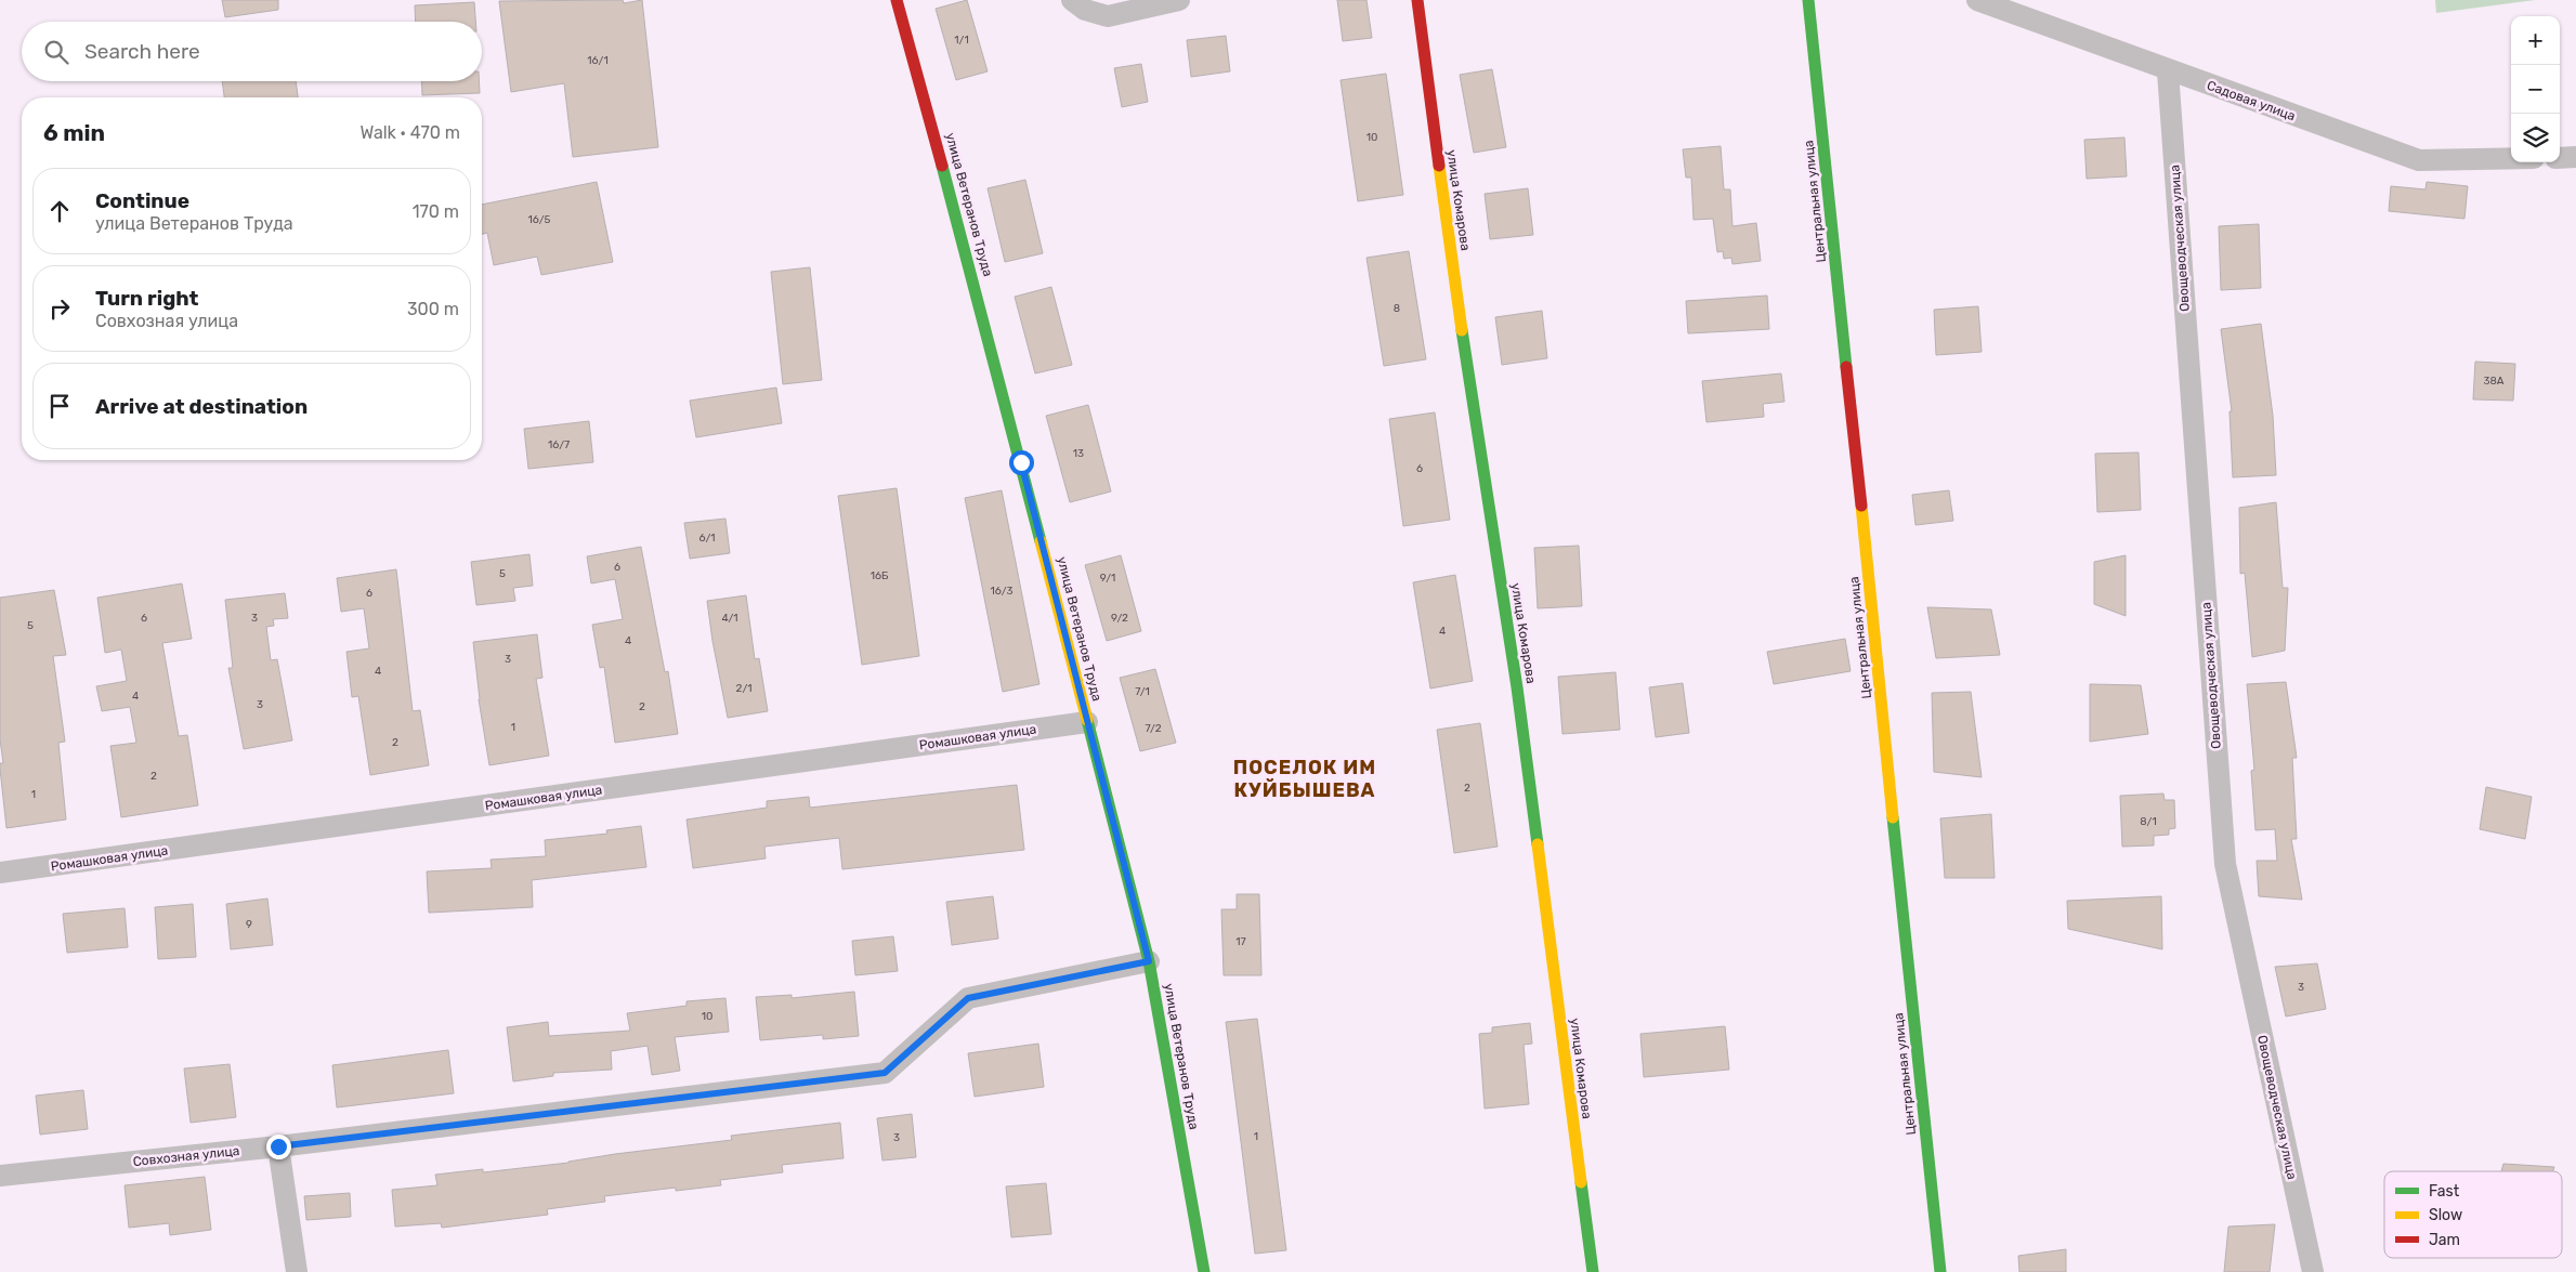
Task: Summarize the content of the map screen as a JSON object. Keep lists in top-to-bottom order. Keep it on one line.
{"streets":{"street":["Садовая улица","улица Комарова","Центральная улица","улица Ветеранов Труда","Овощеводческая улица","Ромашковая улица","Совхозная улица"]},"crossings":[["Садовая улица","Овощеводческая улица"],["улица Ветеранов Труда","Ромашковая улица"],["улица Ветеранов Труда","Совхозная улица"]],"districts":["ПОСЕЛОК ИМ КУЙБЫШЕВА"],"house_numbers":["1/1","16/1","10","16/5","8","38А","16/7","13","6","6/1","6","5","16Б","9/1","16/3","6","6","3","4/1","9/2","5","4","4","3","4","2/1","7/1","4","3","2","1","7/2","2","2","2","1","8/1","9","17","3","10","1","3"],"legend":["Fast","Slow","Jam"],"page":{"map_buttons":["+","−"],"search":"Search here","heading":["6 min","Walk · 470 m"],"list":[["Continue","улица Ветеранов Труда","170 m"],["Turn right","Совхозная улица","300 m"],"Arrive at destination"]}}
